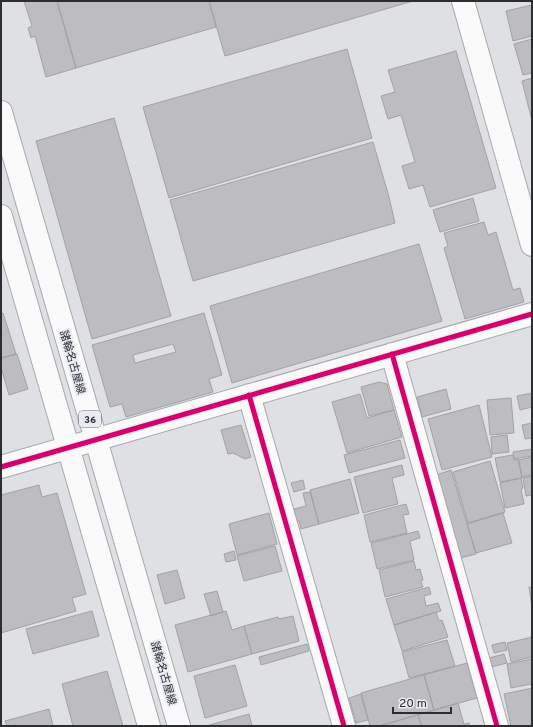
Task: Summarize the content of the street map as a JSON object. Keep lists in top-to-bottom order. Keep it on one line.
{"streets":{"street":["諸輪名古屋線","36"]},"scale_bar":"20 m"}
